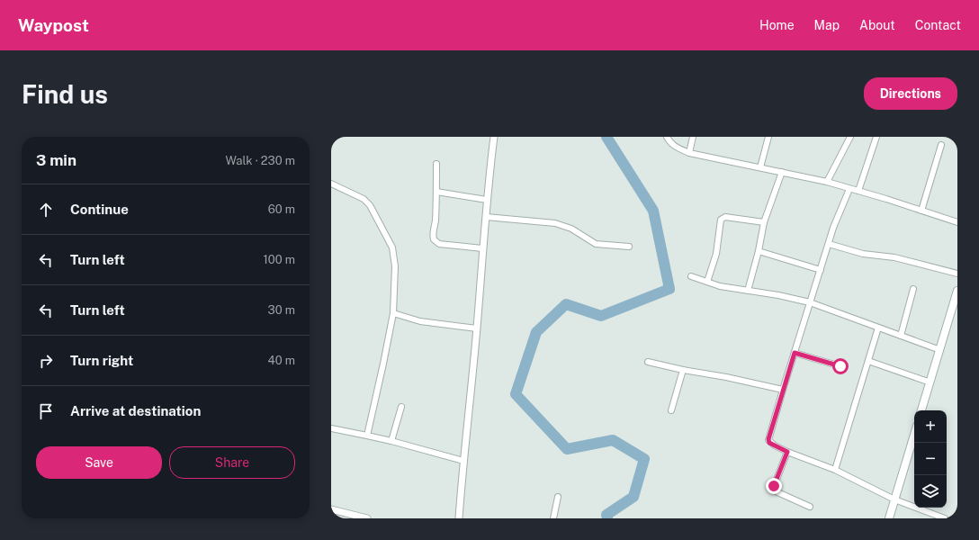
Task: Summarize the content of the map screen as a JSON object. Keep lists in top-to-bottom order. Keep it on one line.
{"page":{"header":"Waypost","nav":["Home","Map","About","Contact"],"buttons":["Directions",["Save","Share"]],"title":"Find us","heading":["3 min","Walk · 230 m"],"list":[["Continue","60 m"],["Turn left","100 m"],["Turn left","30 m"],["Turn right","40 m"],"Arrive at destination"],"map_buttons":["+","−"]}}
